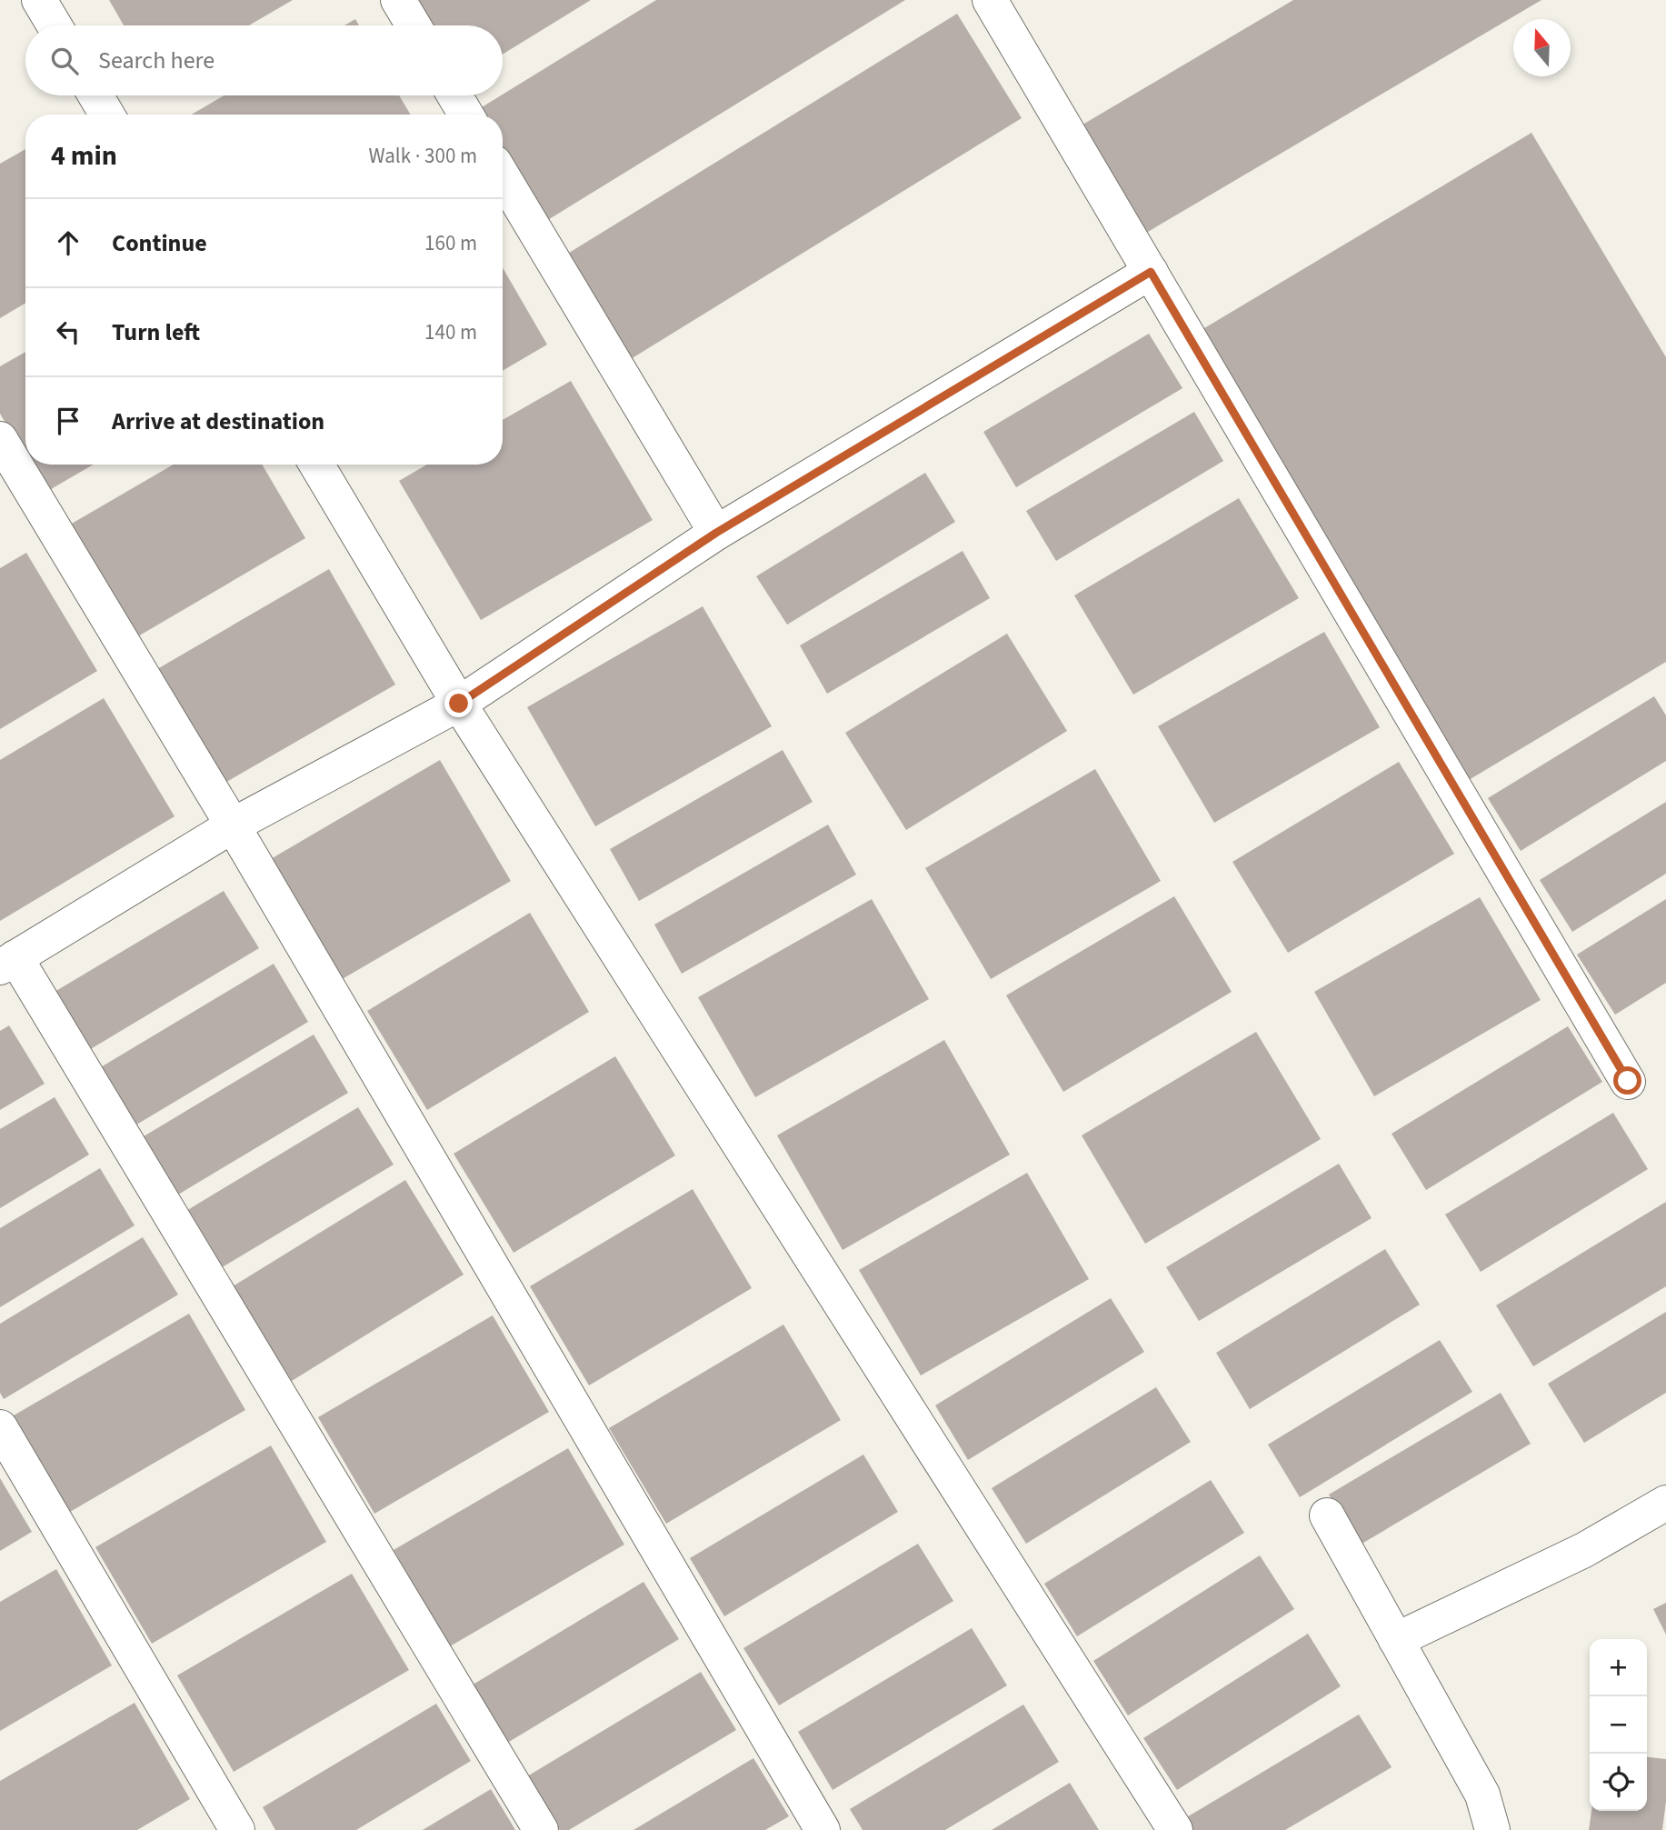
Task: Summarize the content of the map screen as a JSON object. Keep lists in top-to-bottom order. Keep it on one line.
{"north":"top","page":{"search":"Search here","heading":["4 min","Walk · 300 m"],"list":[["Continue","160 m"],["Turn left","140 m"],"Arrive at destination"],"map_buttons":["+","−"]}}
